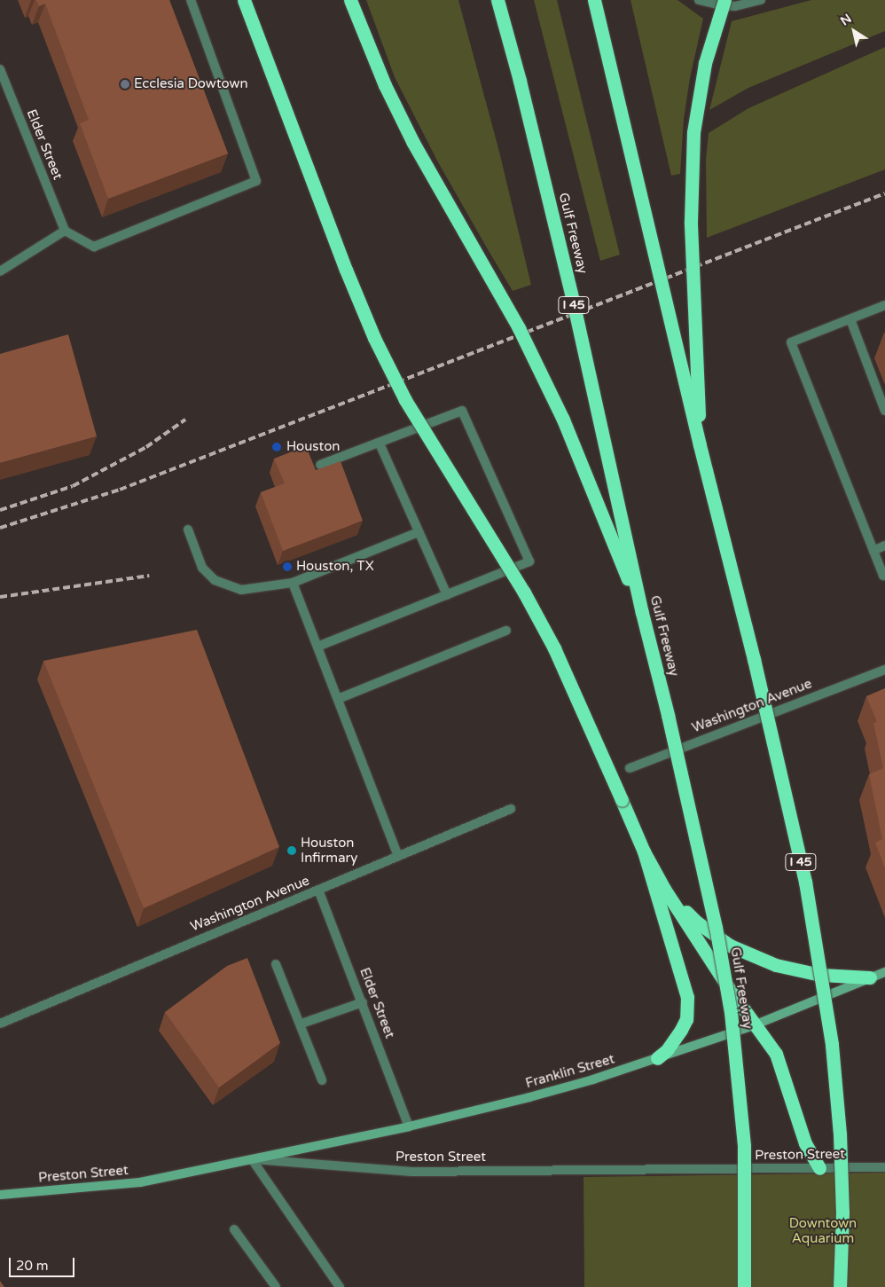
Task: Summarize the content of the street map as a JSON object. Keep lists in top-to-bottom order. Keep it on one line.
{"streets":{"highway":["Gulf Freeway","I 45"],"main road":["Franklin Street","Preston Street"],"street":["Elder Street","Washington Avenue"]},"crossings":[["Elder Street","Washington Avenue"],["Elder Street","Franklin Street"],["Franklin Street","Preston Street"]],"parks":["Downtown Aquarium"],"places":["Ecclesia Dowtown","Houston","Houston, TX","Houston Infirmary"],"scale_bar":"20 m","north":"top left"}
